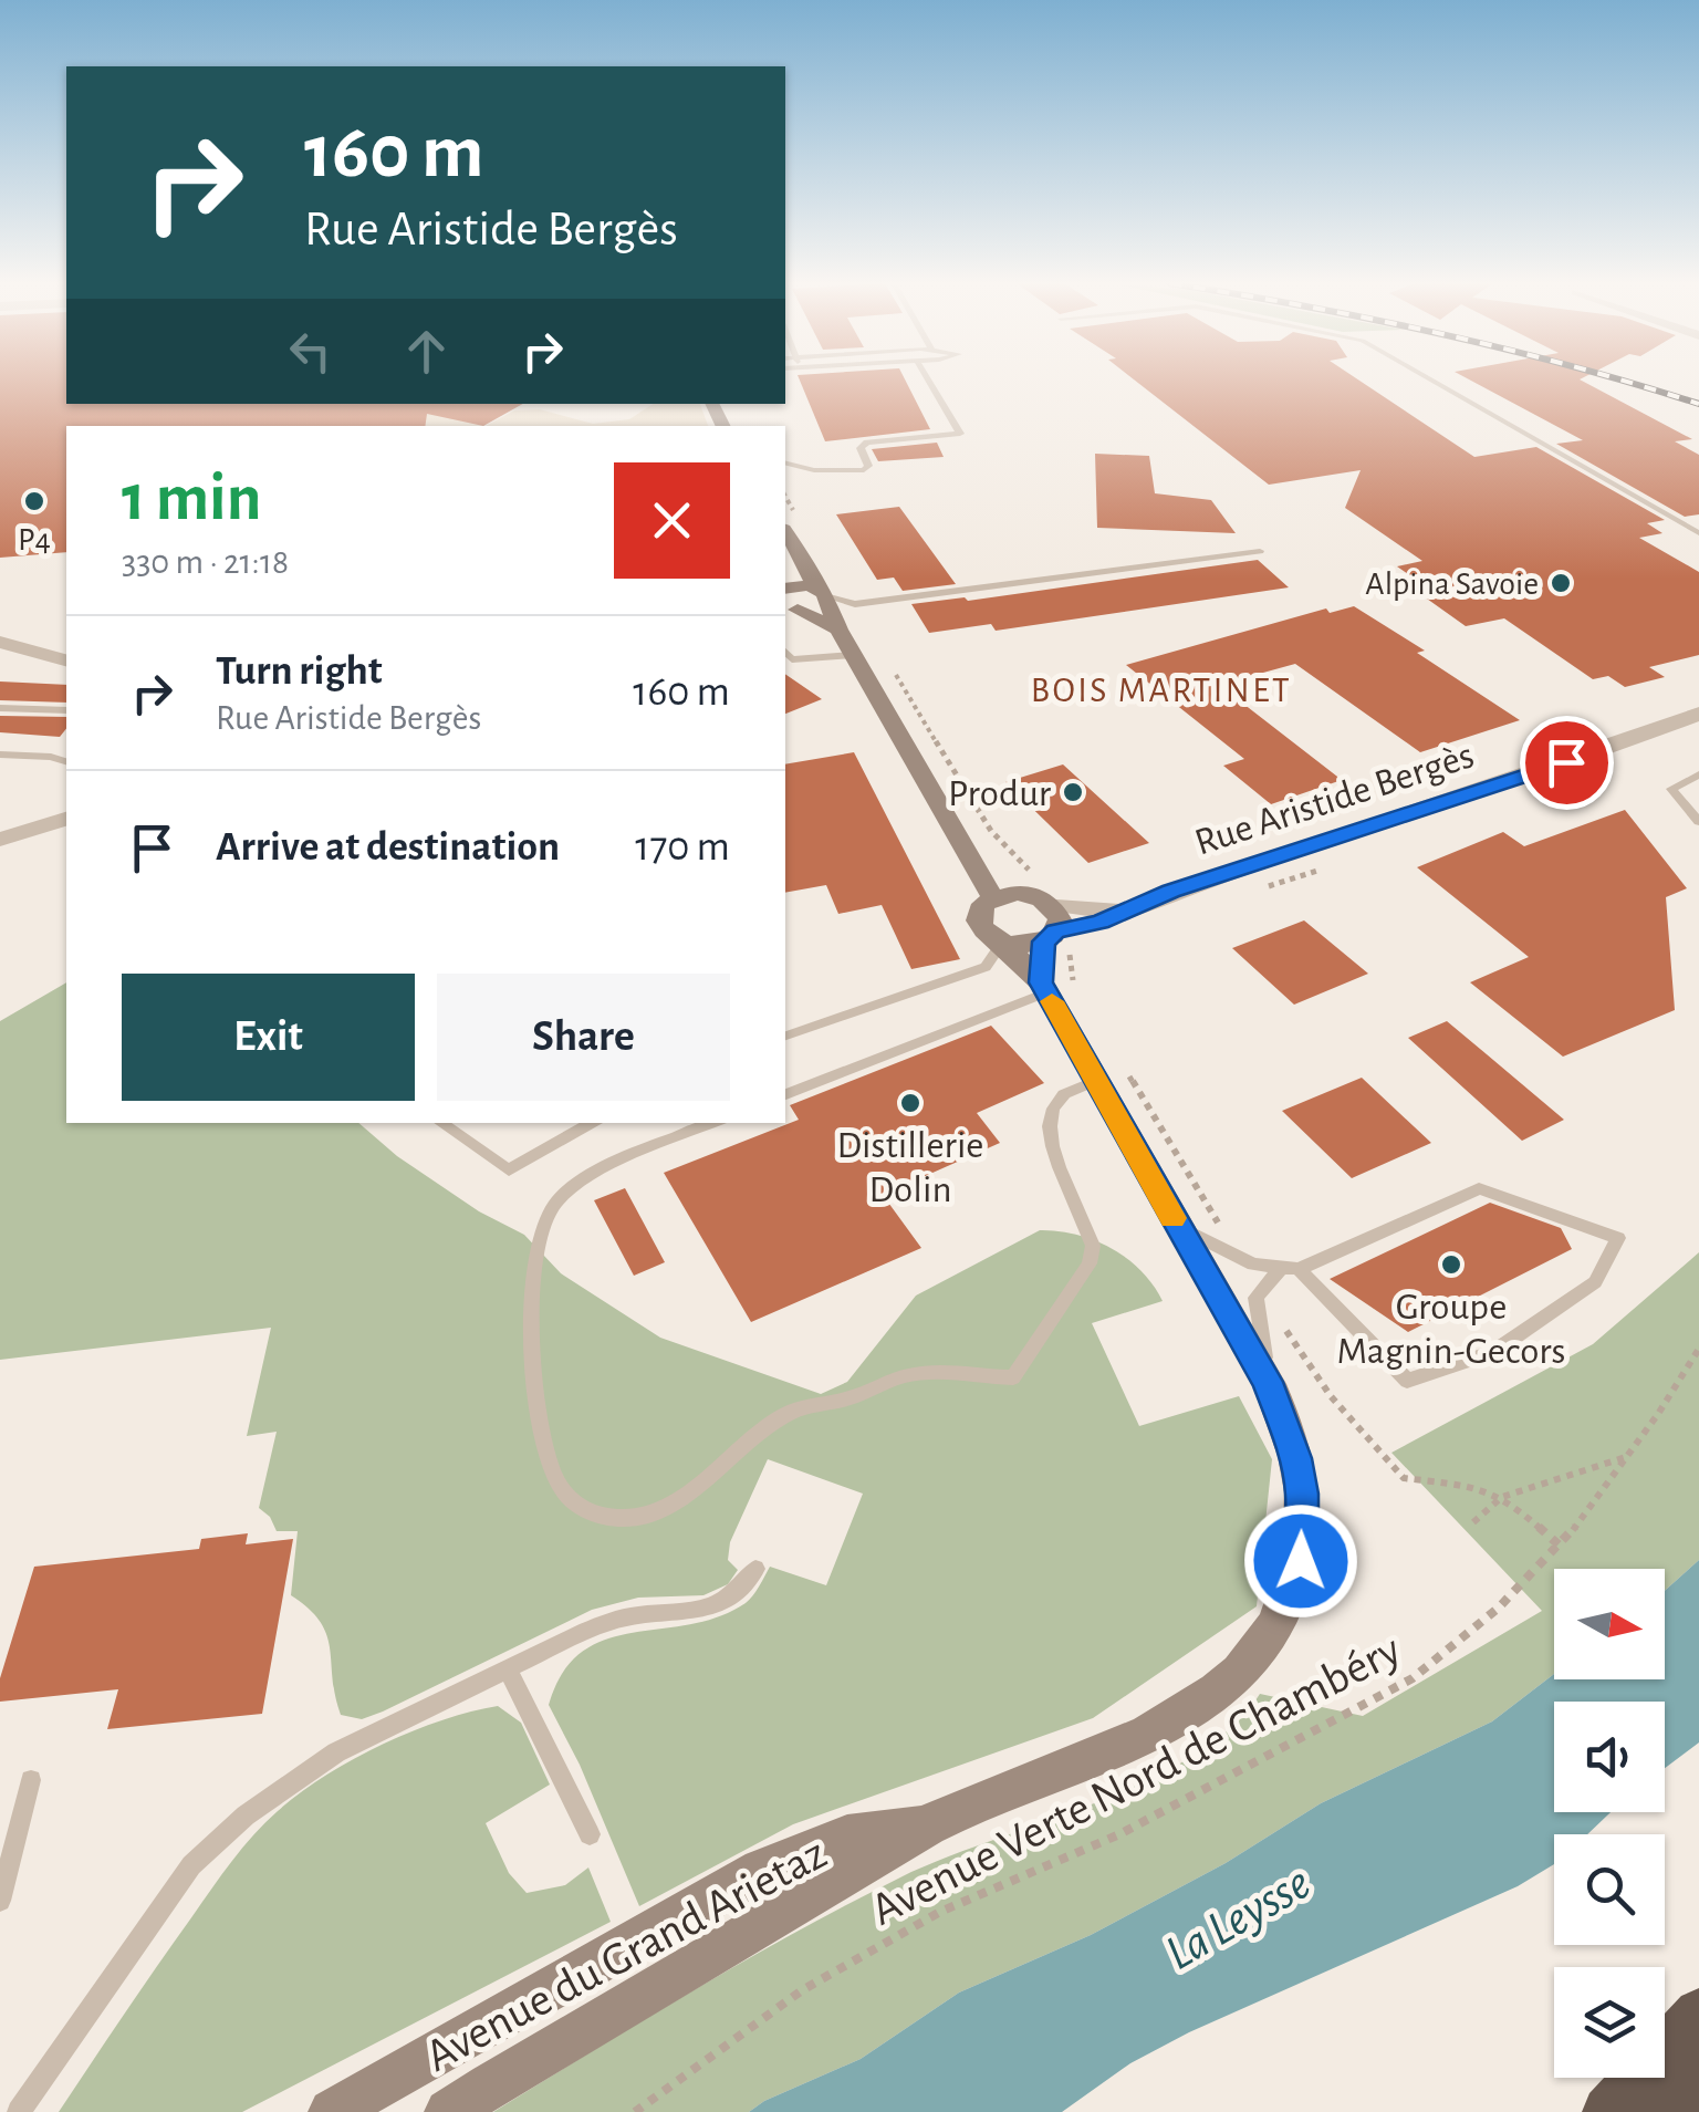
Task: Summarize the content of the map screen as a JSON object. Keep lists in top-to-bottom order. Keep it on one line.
{"streets":{"main road":["Avenue du Grand Arietaz"],"street":["Rue Aristide Bergès"],"path":["Avenue Verte Nord de Chambéry"]},"districts":["BOIS MARTINET"],"water":["La Leysse"],"places":["P4","Alpina Savoie","Produr","Distillerie Dolin","Groupe Magnin-Gecors"],"north":"right","page":{"turn":["160 m","Rue Aristide Bergès"],"heading":["1 min","330 m · 21:18"],"list":[{"name":"Turn right","note":"Rue Aristide Bergès","value":"160 m"},{"name":"Arrive at destination","value":"170 m"}],"buttons":["Exit","Share"]}}
